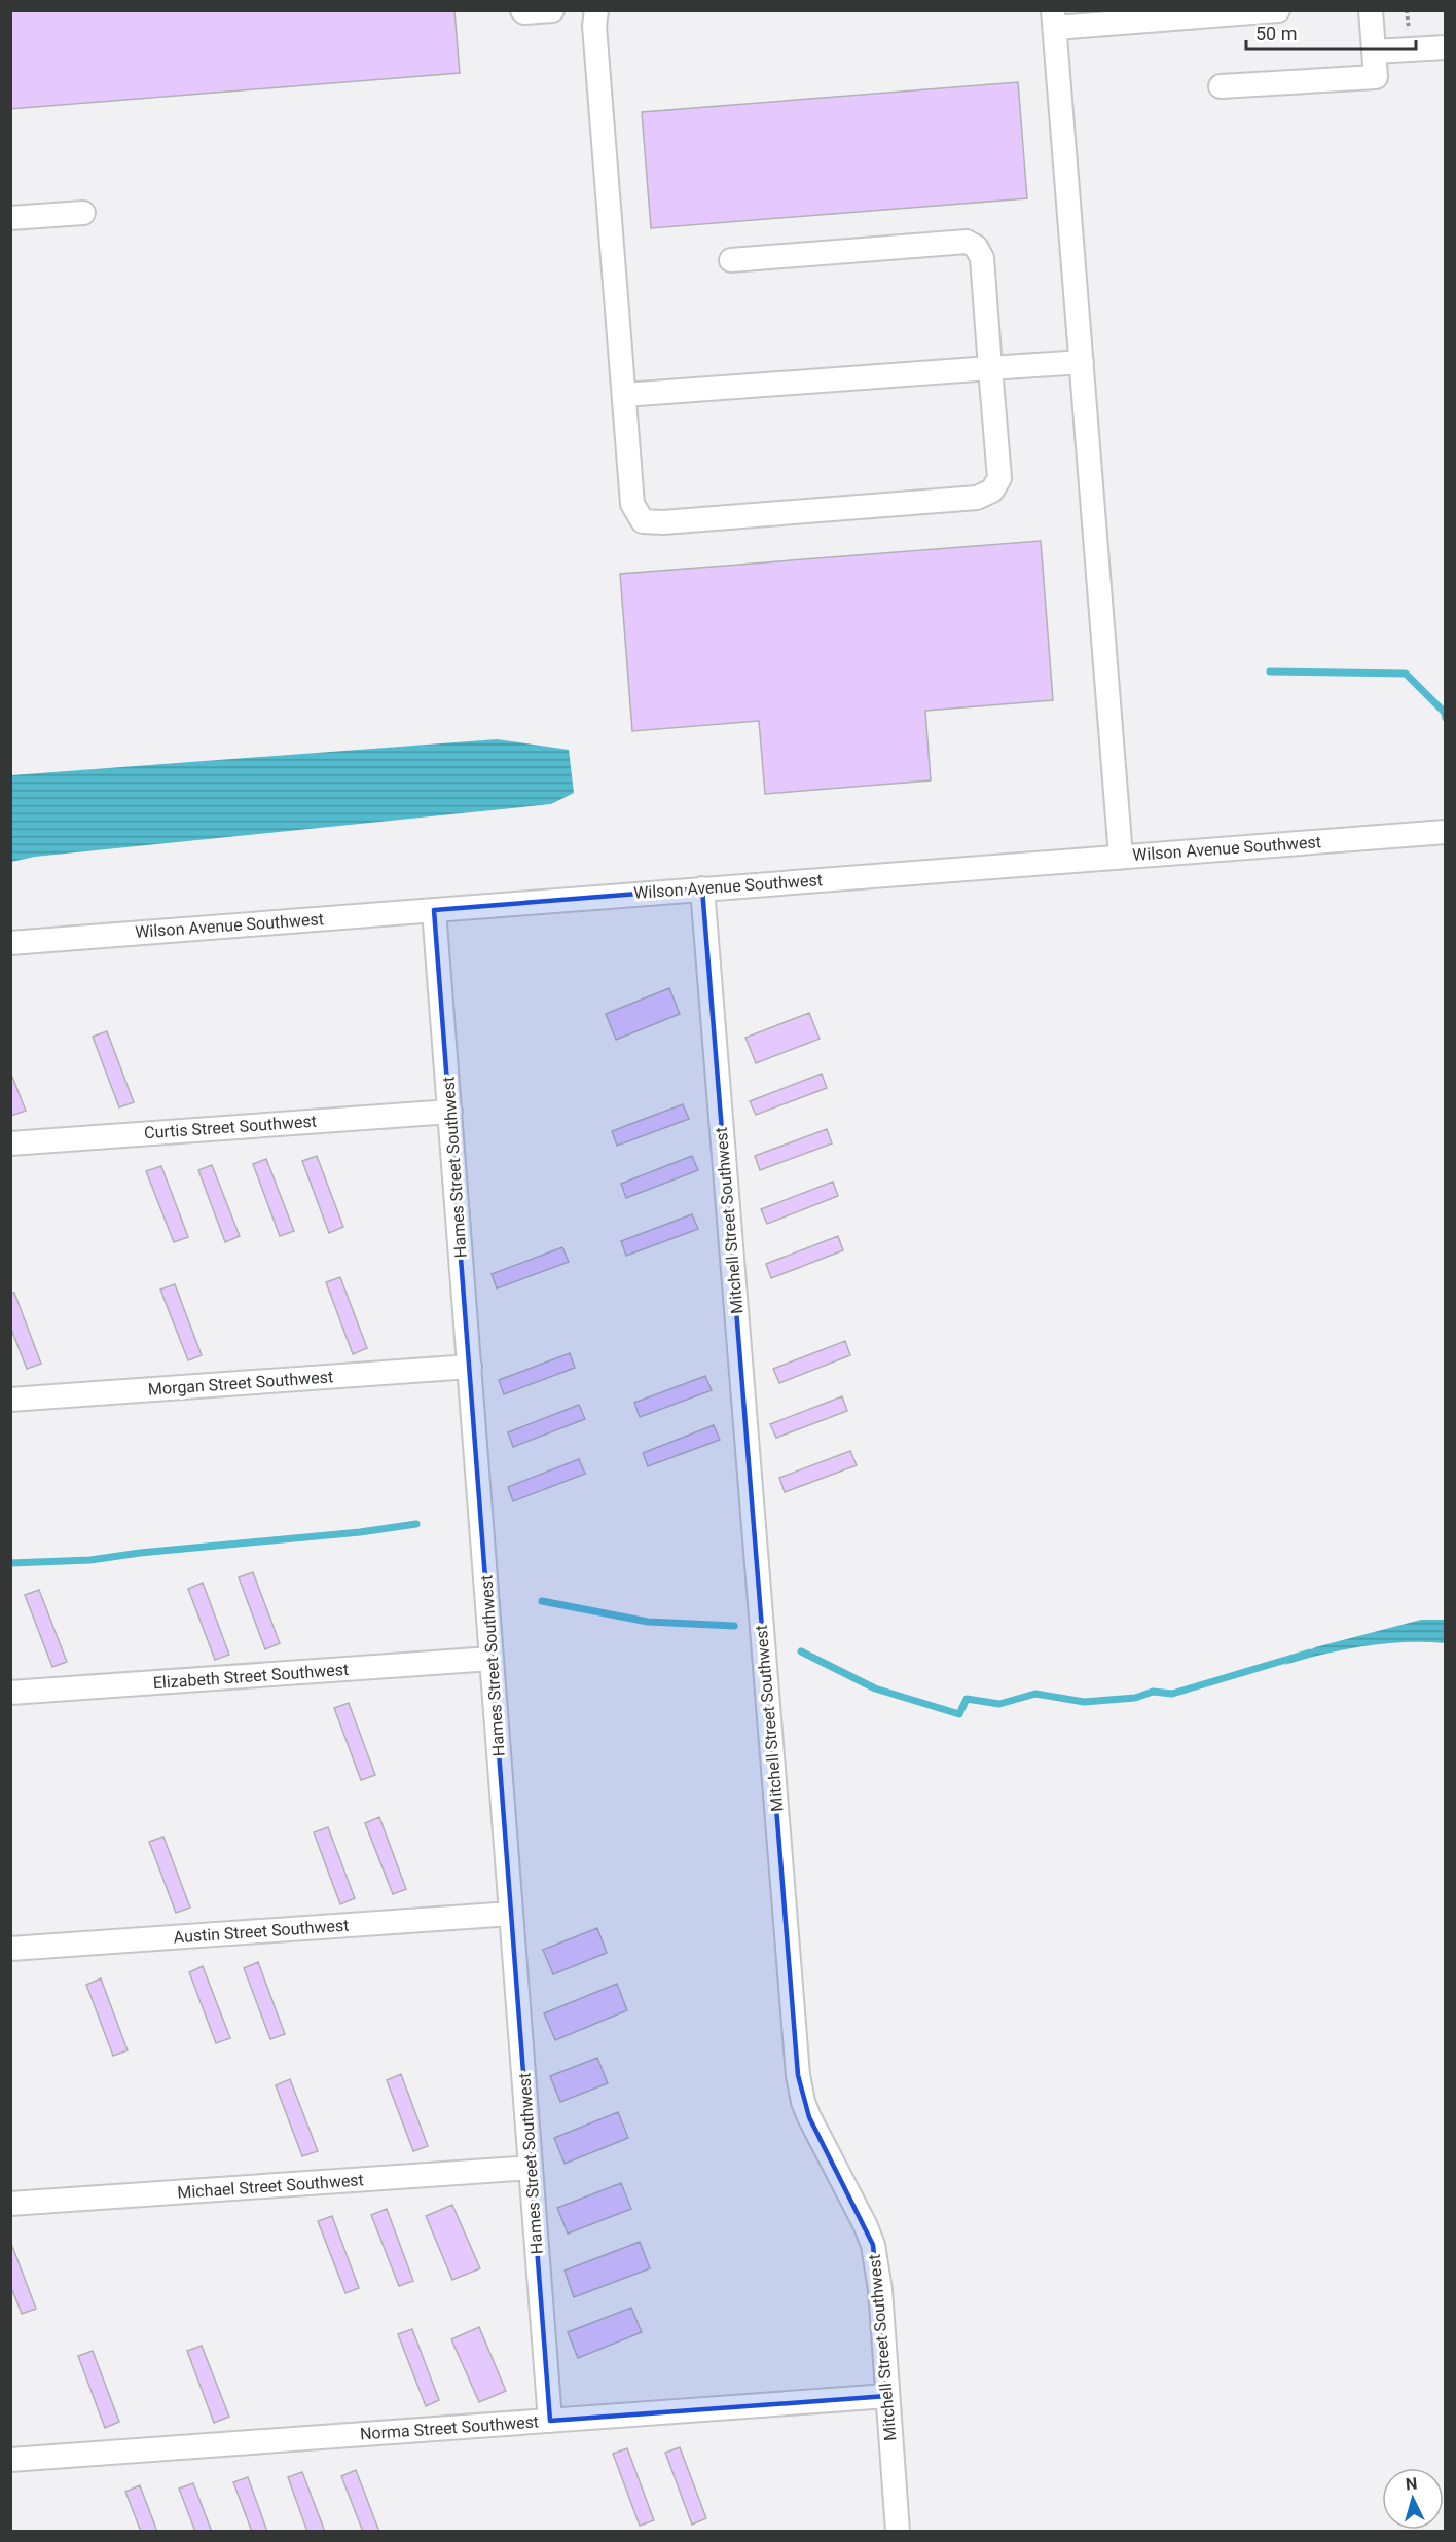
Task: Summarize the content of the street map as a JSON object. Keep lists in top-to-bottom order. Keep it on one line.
{"streets":{"street":["Wilson Avenue Southwest","Curtis Street Southwest","Hames Street Southwest","Mitchell Street Southwest","Morgan Street Southwest","Elizabeth Street Southwest","Austin Street Southwest","Michael Street Southwest","Norma Street Southwest"]},"crossings":[["Wilson Avenue Southwest","Hames Street Southwest"],["Wilson Avenue Southwest","Mitchell Street Southwest"],["Curtis Street Southwest","Hames Street Southwest"],["Hames Street Southwest","Morgan Street Southwest"],["Hames Street Southwest","Elizabeth Street Southwest"],["Hames Street Southwest","Austin Street Southwest"],["Hames Street Southwest","Michael Street Southwest"],["Hames Street Southwest","Norma Street Southwest"],["Mitchell Street Southwest","Norma Street Southwest"]],"scale_bar":"50 m","north":"top"}
